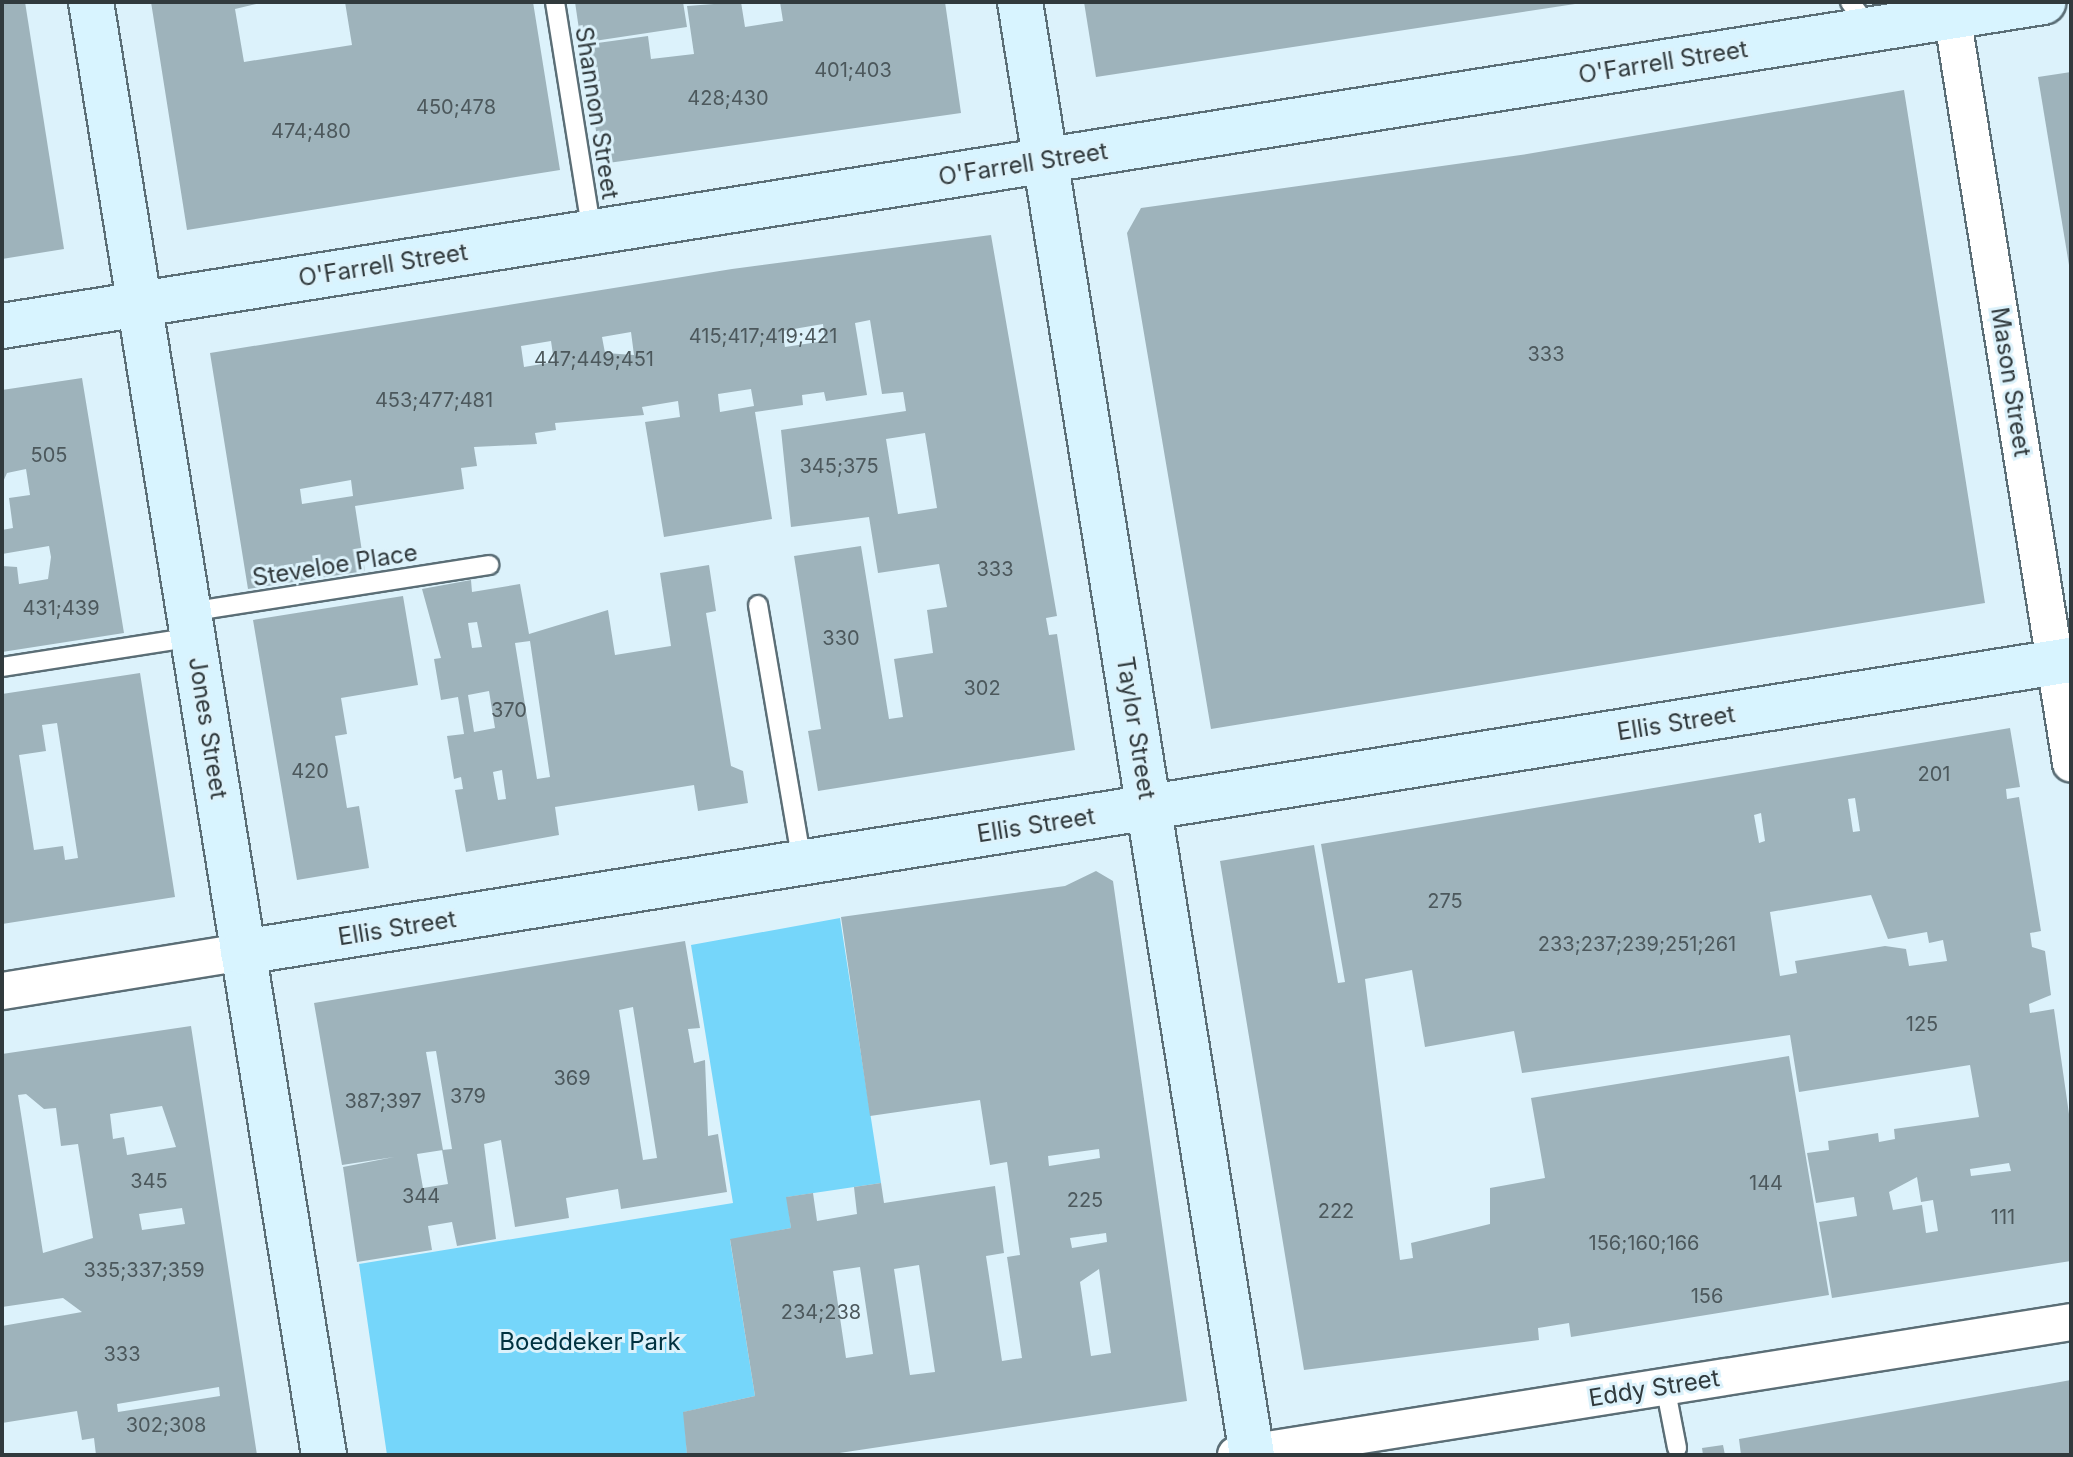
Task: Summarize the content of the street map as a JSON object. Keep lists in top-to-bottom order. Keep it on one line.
{"streets":{"main road":["O'Farrell Street","Ellis Street","Jones Street","Taylor Street"],"street":["Mason Street","Eddy Street"],"lane":["Shannon Street","Steveloe Place"]},"crossings":[["O'Farrell Street","Shannon Street"],["O'Farrell Street","Mason Street"],["O'Farrell Street","Jones Street"],["O'Farrell Street","Taylor Street"],["Mason Street","Ellis Street"],["Steveloe Place","Jones Street"],["Ellis Street","Jones Street"],["Ellis Street","Taylor Street"],["Taylor Street","Eddy Street"]],"parks":["Boeddeker Park"],"house_numbers":["401;403","428;430","450;478","474;480","415;417;419;421","333","447;449;451","453;477;481","505","345;375","333","431;439","330","302","370","420","201","275","233;237;239;251;261","125","369","379","387;397","345","144","344","225","222","111","156;160;166","335;337;359","156","234;238","333","302;308"]}
